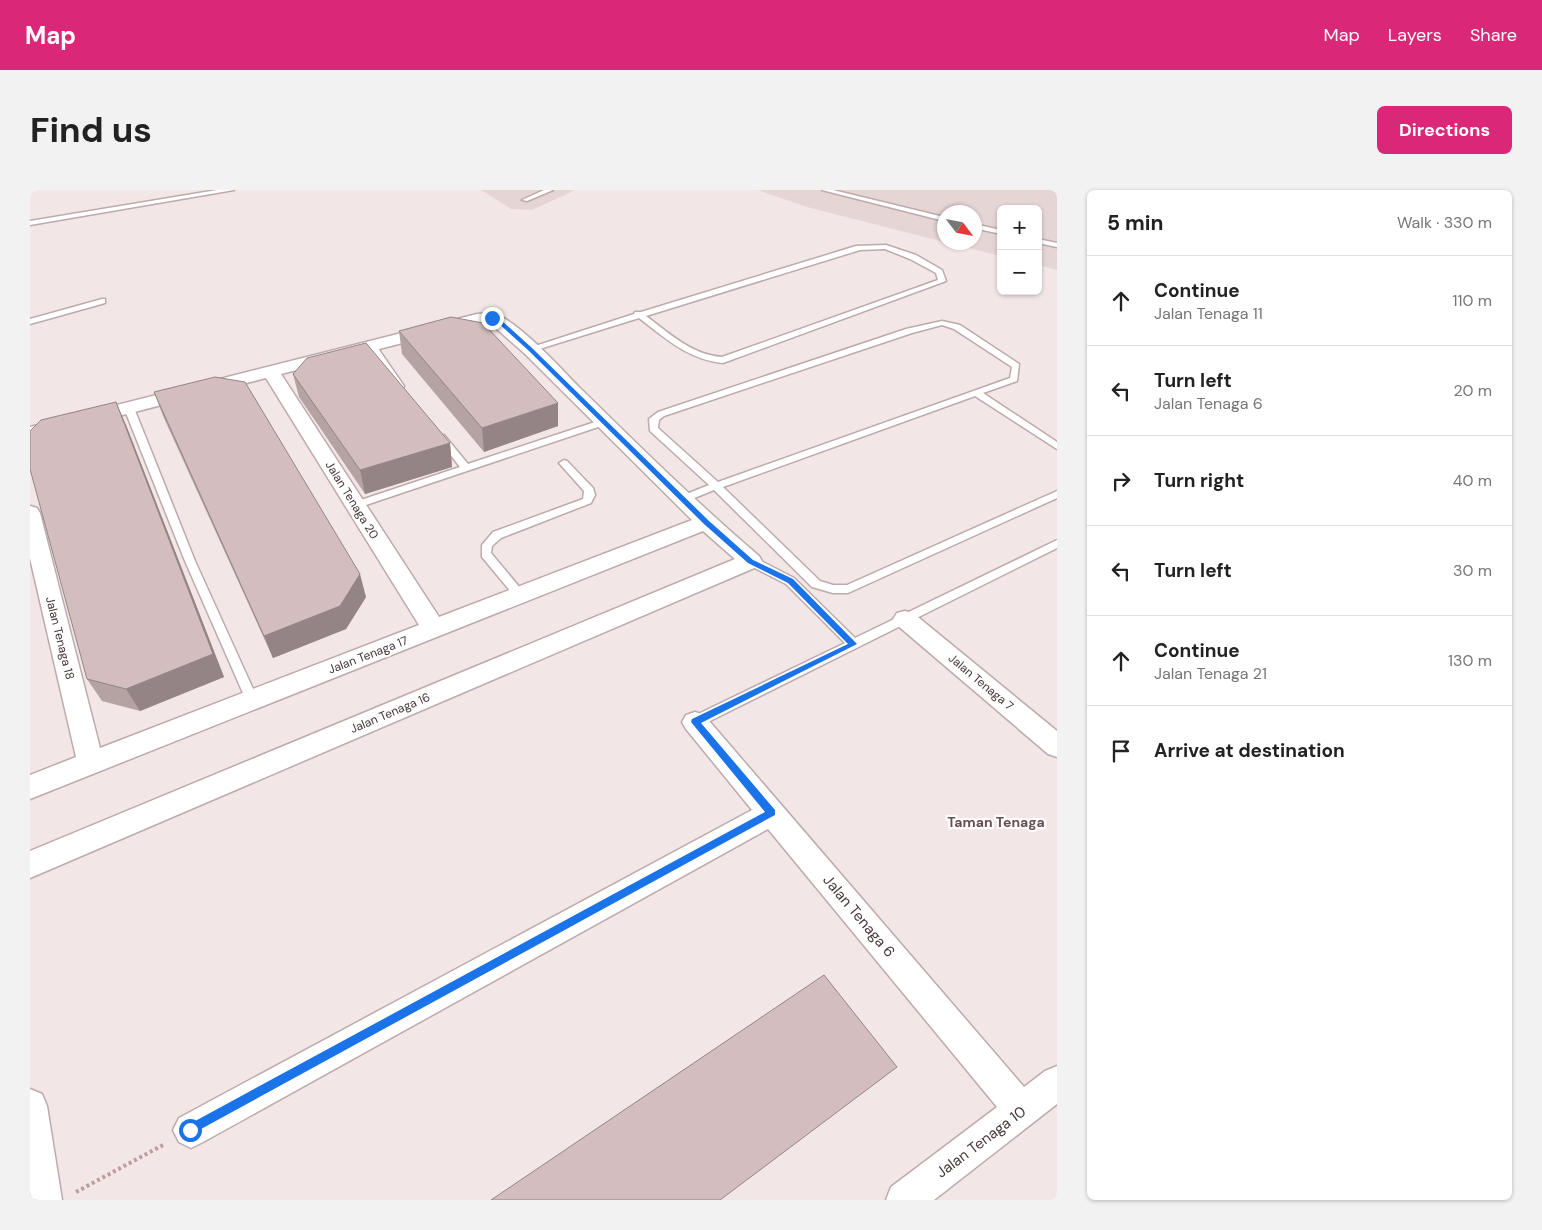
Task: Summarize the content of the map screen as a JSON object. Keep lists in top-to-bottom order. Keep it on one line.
{"streets":{"street":["Jalan Tenaga 20","Jalan Tenaga 18","Jalan Tenaga 17","Jalan Tenaga 7","Jalan Tenaga 16","Jalan Tenaga 6","Jalan Tenaga 10"]},"crossings":[["Jalan Tenaga 20","Jalan Tenaga 17"],["Jalan Tenaga 18","Jalan Tenaga 17"],["Jalan Tenaga 6","Jalan Tenaga 10"]],"districts":["Taman Tenaga"],"north":"bottom right","page":{"header":"Map","nav":["Map","Layers","Share"],"buttons":"Directions","title":"Find us","heading":["5 min","Walk · 330 m"],"map_buttons":["+","−"],"list":[["Continue","Jalan Tenaga 11","110 m"],["Turn left","Jalan Tenaga 6","20 m"],["Turn right","40 m"],["Turn left","30 m"],["Continue","Jalan Tenaga 21","130 m"],"Arrive at destination"]}}
